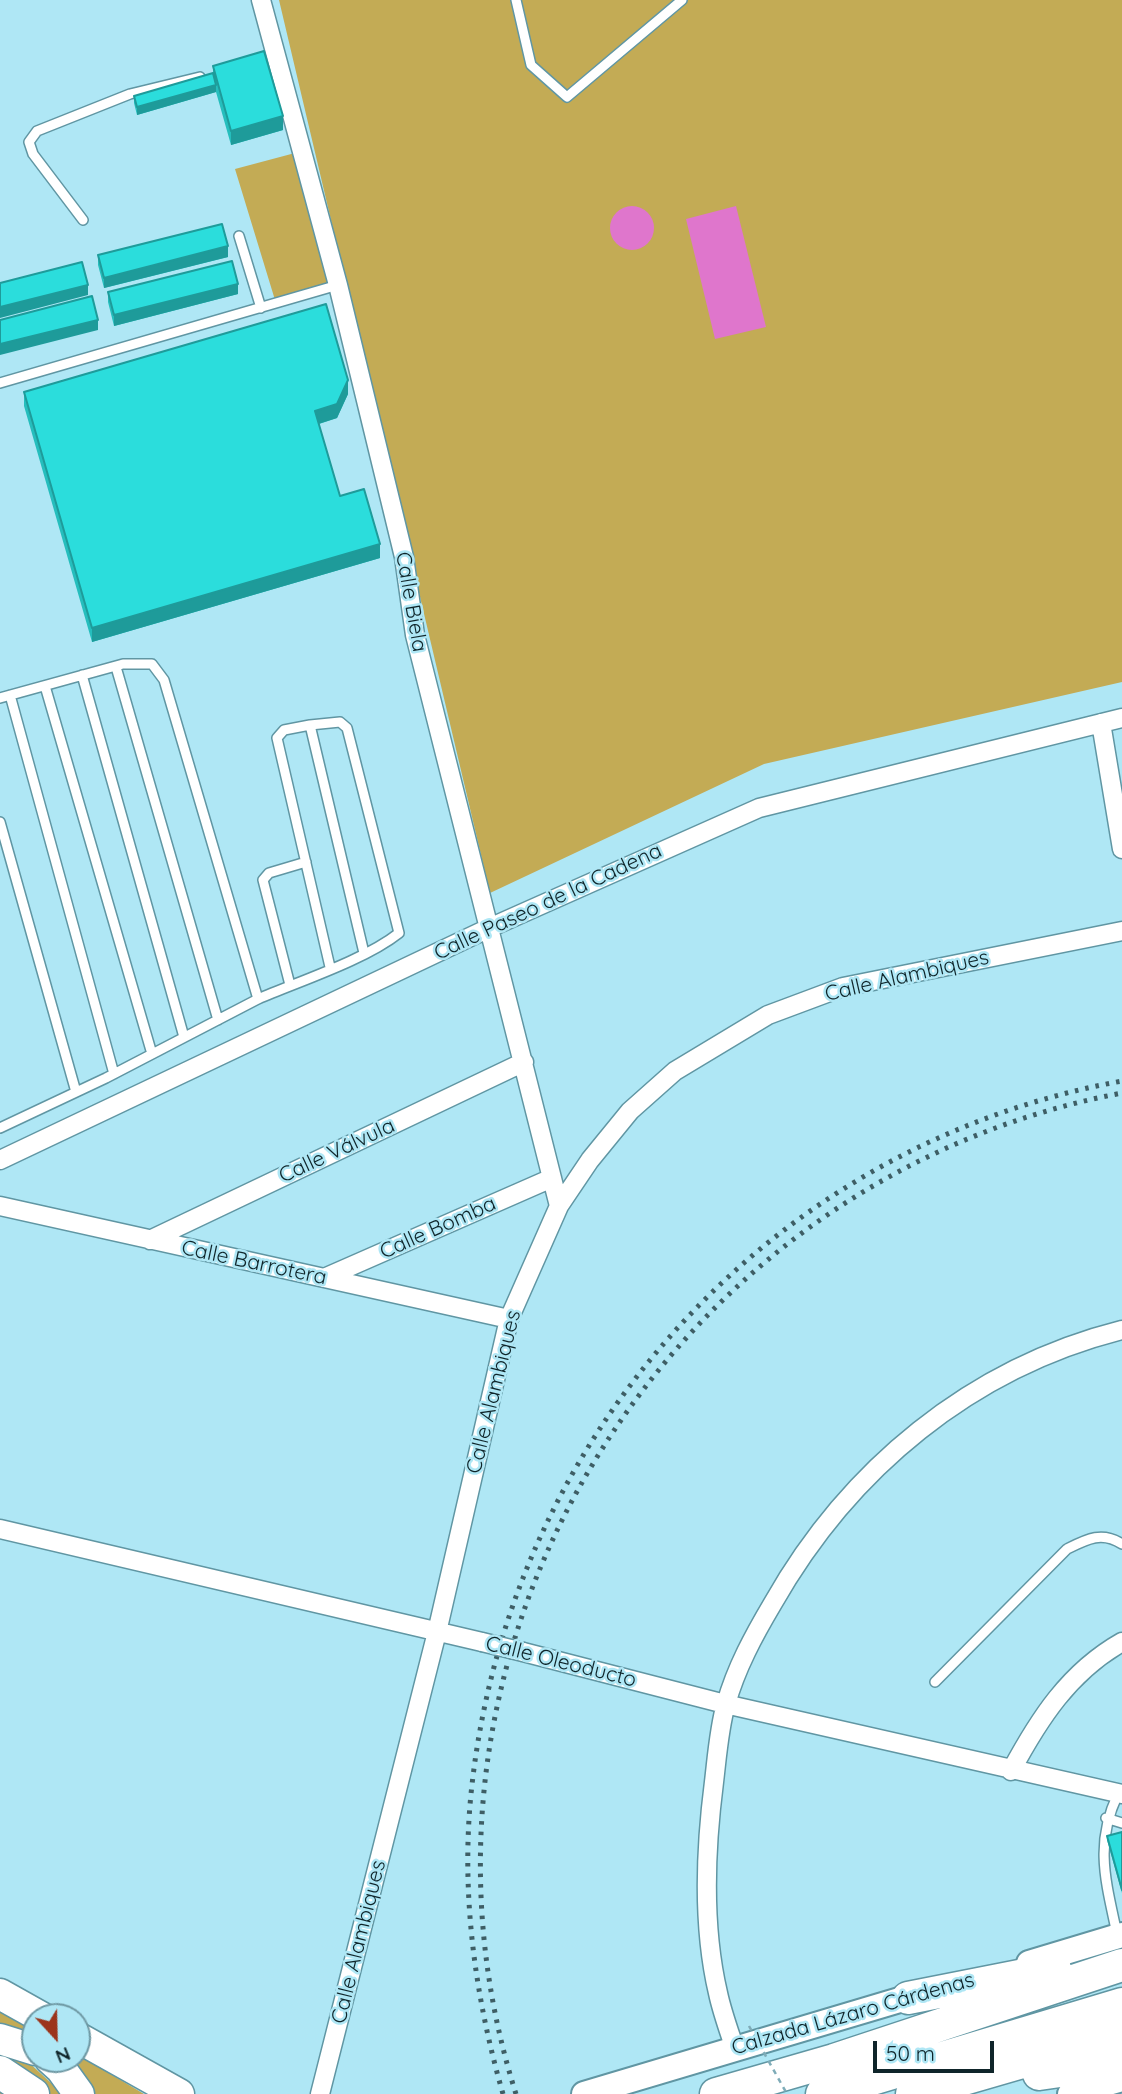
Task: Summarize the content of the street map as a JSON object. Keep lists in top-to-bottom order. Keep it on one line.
{"streets":{"highway":["Calzada Lázaro Cárdenas"],"street":["Calle Biela","Calle Paseo de la Cadena","Calle Alambiques","Calle Válvula","Calle Bomba","Calle Barrotera","Calle Oleoducto"]},"crossings":[["Calle Biela","Calle Paseo de la Cadena"],["Calle Biela","Calle Alambiques"],["Calle Biela","Calle Válvula"],["Calle Biela","Calle Bomba"],["Calle Alambiques","Calle Barrotera"],["Calle Alambiques","Calle Oleoducto"],["Calle Válvula","Calle Barrotera"],["Calle Bomba","Calle Barrotera"]],"scale_bar":"50 m","north":"bottom"}
